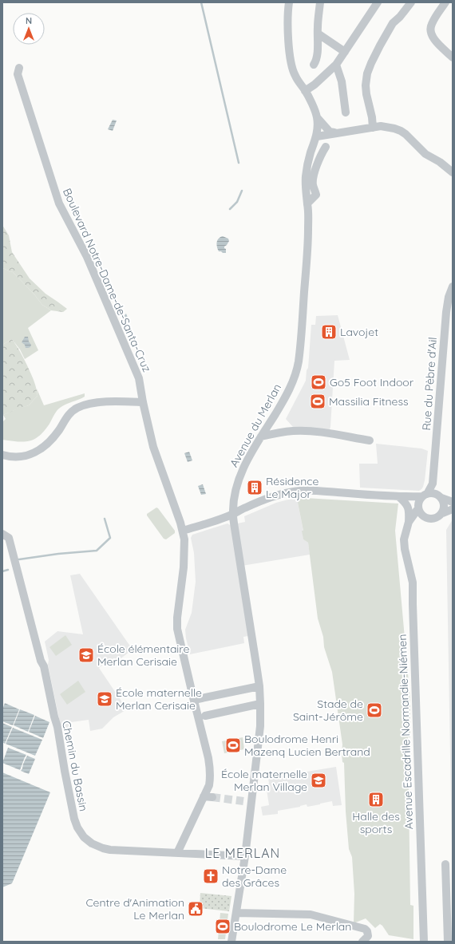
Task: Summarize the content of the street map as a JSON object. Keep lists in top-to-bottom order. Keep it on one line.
{"streets":{"street":["Boulevard Notre-Dame-de-Santa-Cruz","Rue du Pèbre d'Ail","Avenue du Merlan","Avenue Escadrille Normandie-Niémen","Chemin du Bassin"]},"crossings":[["Boulevard Notre-Dame-de-Santa-Cruz","Chemin du Bassin"],["Rue du Pèbre d'Ail","Avenue Escadrille Normandie-Niémen"],["Avenue du Merlan","Chemin du Bassin"]],"districts":["LE MERLAN"],"places":{"building":["Lavojet","Résidence Le Major","Halle des sports"],"sports":["Go5 Foot Indoor","Massilia Fitness","Stade de Saint-Jérôme","Boulodrome Henri Mazenq Lucien Bertrand","Boulodrome Le Merlan"],"school or university":["École élémentaire Merlan Cerisaie","École maternelle Merlan Cerisaie","École maternelle Merlan Village"],"church":["Notre-Dame des Grâces"],"public building":["Centre d'Animation Le Merlan"]},"north":"top"}
